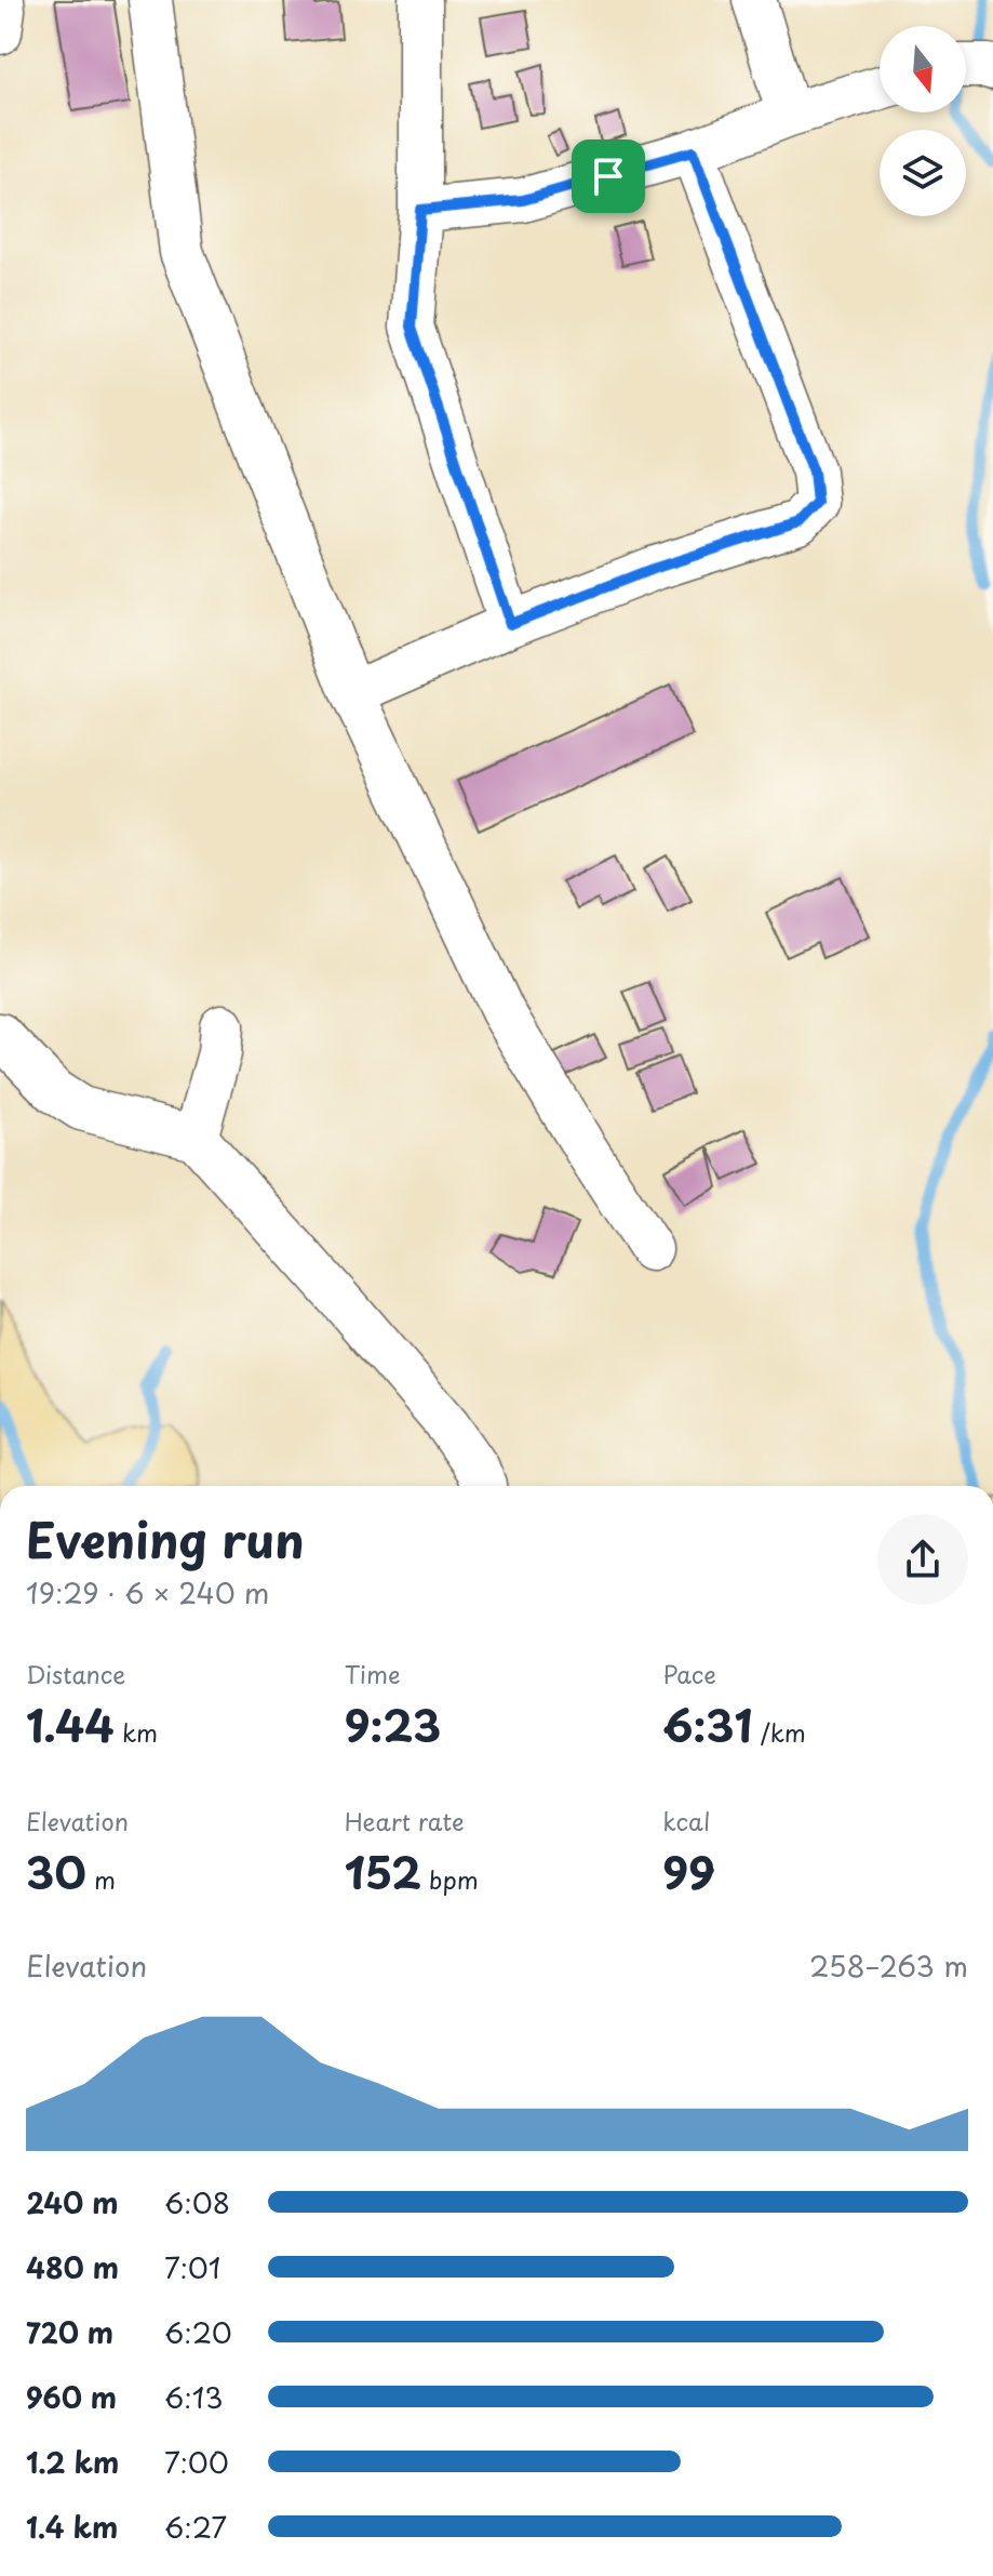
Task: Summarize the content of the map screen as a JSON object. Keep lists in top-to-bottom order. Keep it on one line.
{"north":"bottom","page":{"heading":["Evening run","19:29 · 6 × 240 m"],"stats":[["Distance","1.44 km"],["Time","9:23"],["Pace","6:31 /km"],["Elevation","30 m"],["Heart rate","152 bpm"],["kcal","99"]],"chart":["Elevation","258–263 m"],"list":[{"name":"240 m","note":"6:08"},{"name":"480 m","note":"7:01"},{"name":"720 m","note":"6:20"},{"name":"960 m","note":"6:13"},{"name":"1.2 km","note":"7:00"},{"name":"1.4 km","note":"6:27"}]}}
